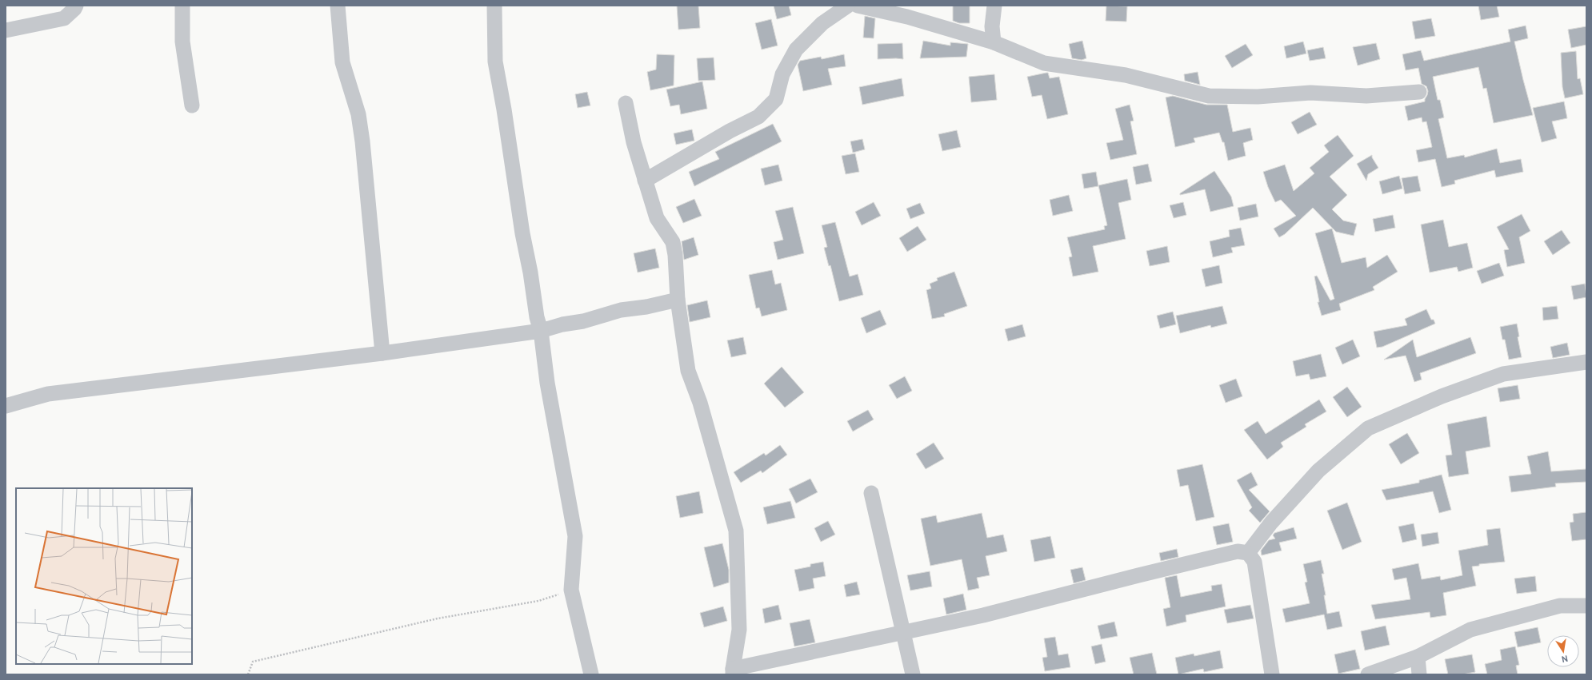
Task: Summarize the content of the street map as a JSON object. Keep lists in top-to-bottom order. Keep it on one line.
{"north":"bottom"}
